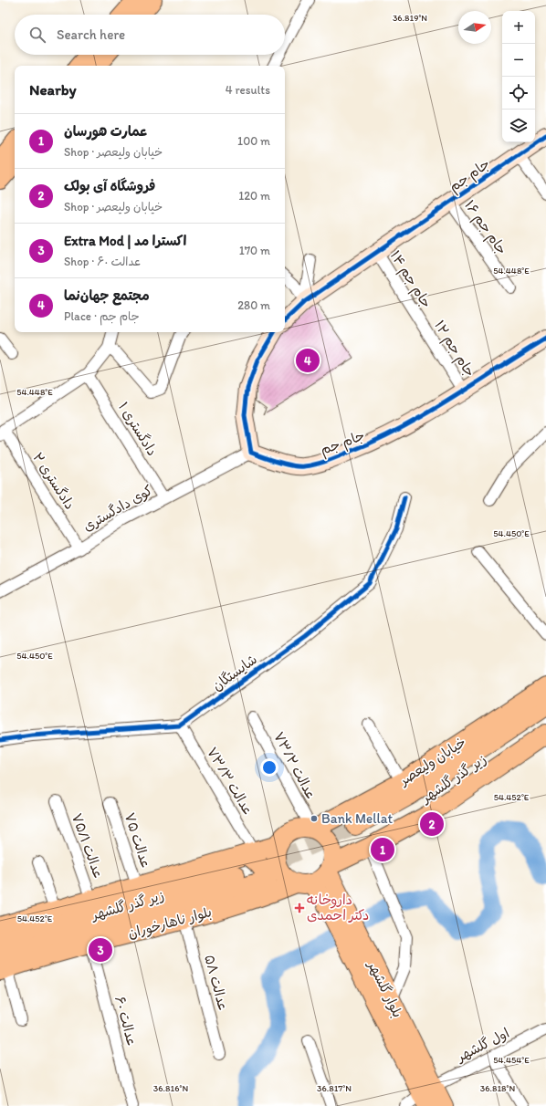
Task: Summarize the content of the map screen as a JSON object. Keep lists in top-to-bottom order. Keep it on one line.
{"streets":{"main road":["خیابان ولیعصر","زیر گذر گلشهر","بلوار ناهارخوران","بلوار گلشهر"],"street":["جام جم","۱۶ جام جم","۱۴ جام جم","۱۲ جام جم","دادگستری ۱","دادگستری ۲","کوی دادگستری","شایستگان","عدالت ۷۳/۲","۷۳/۳ عدالت","۷۵ عدالت","۷۵/۱ عدالت","عدالت ۵۸","عدالت ۶۰","اول گلشهر"]},"crossings":[["جام جم","۱۶ جام جم"],["جام جم","۱۴ جام جم"],["جام جم","۱۲ جام جم"],["جام جم","کوی دادگستری"],["۱۴ جام جم","۱۲ جام جم"],["دادگستری ۱","کوی دادگستری"],["دادگستری ۲","کوی دادگستری"],["شایستگان","۷۳/۳ عدالت"],["خیابان ولیعصر","عدالت ۷۳/۲"],["خیابان ولیعصر","زیر گذر گلشهر"],["خیابان ولیعصر","بلوار ناهارخوران"],["خیابان ولیعصر","بلوار گلشهر"],["عدالت ۷۳/۲","بلوار ناهارخوران"],["عدالت ۷۳/۲","بلوار گلشهر"],["زیر گذر گلشهر","۷۳/۳ عدالت"],["زیر گذر گلشهر","بلوار ناهارخوران"],["۷۳/۳ عدالت","بلوار ناهارخوران"],["۷۵ عدالت","بلوار ناهارخوران"],["۷۵/۱ عدالت","بلوار ناهارخوران"],["بلوار ناهارخوران","عدالت ۵۸"],["بلوار ناهارخوران","بلوار گلشهر"],["بلوار ناهارخوران","عدالت ۶۰"],["بلوار گلشهر","اول گلشهر"]],"places":{"other":["Bank Mellat"],"health":["داروخانه دکتر احمدی"]},"north":"right","page":{"map_buttons":["+","−"],"search":"Search here","heading":["Nearby","4 results"],"list":[{"mark":"1","name":"عمارت هورسان","note":"Shop · خیابان ولیعصر","value":"100 m"},{"mark":"2","name":"فروشگاه آی بولک","note":"Shop · خیابان ولیعصر","value":"120 m"},{"mark":"3","name":"Extra Mod | اکسترا مد","note":"Shop · عدالت ۶۰","value":"170 m"},{"mark":"4","name":"مجتمع جهان‌نما","note":"Place · جام جم","value":"280 m"}],"pins":["4","2","1","3"]},"coordinates":["36.819°N","54.448°E","54.450°E","54.452°E","54.454°E","36.816°N","36.817°N","36.818°N"]}
